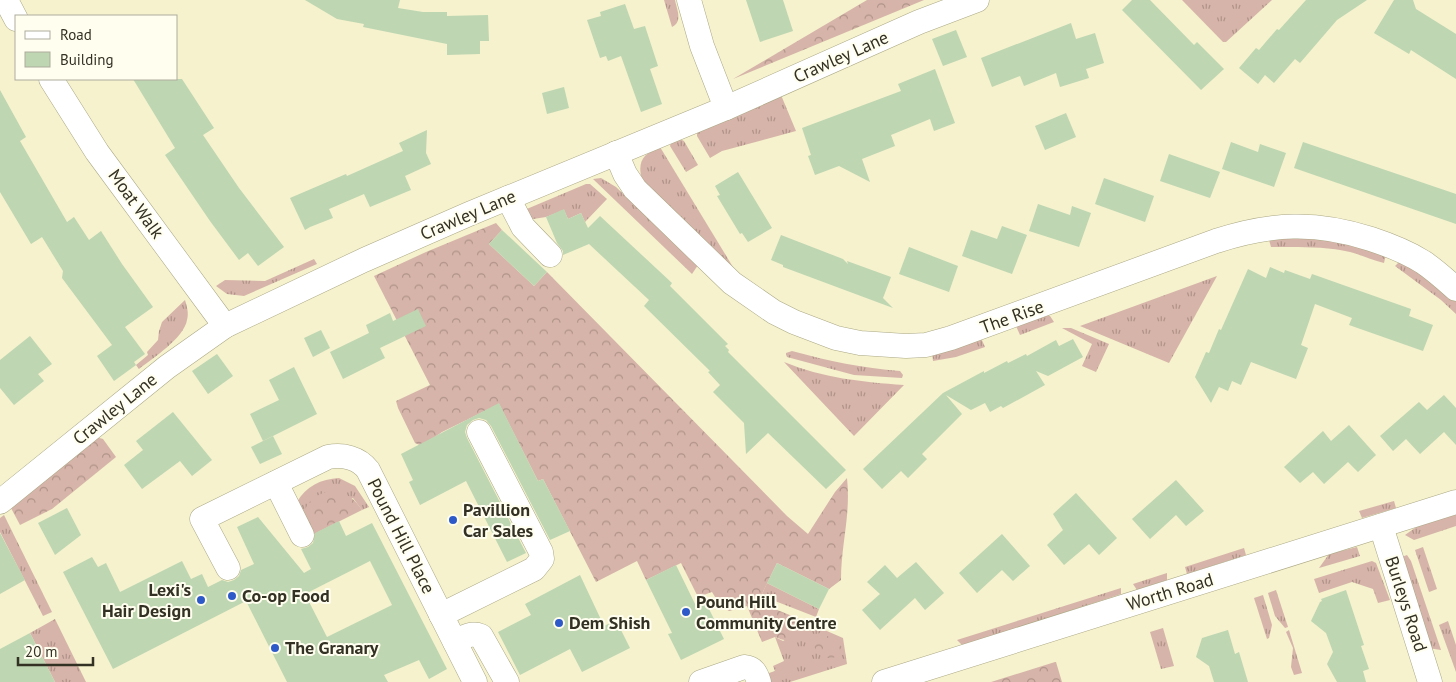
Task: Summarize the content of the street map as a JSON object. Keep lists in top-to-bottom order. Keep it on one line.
{"streets":{"street":["Crawley Lane","Moat Walk","The Rise","Pound Hill Place","Worth Road","Burleys Road"]},"crossings":[["Crawley Lane","Moat Walk"],["Crawley Lane","The Rise"],["Worth Road","Burleys Road"]],"places":["Pavillion Car Sales","Co-op Food","Lexi's Hair Design","Pound Hill Community Centre","Dem Shish","The Granary"],"legend":["Road","Building"],"scale_bar":"20 m"}
